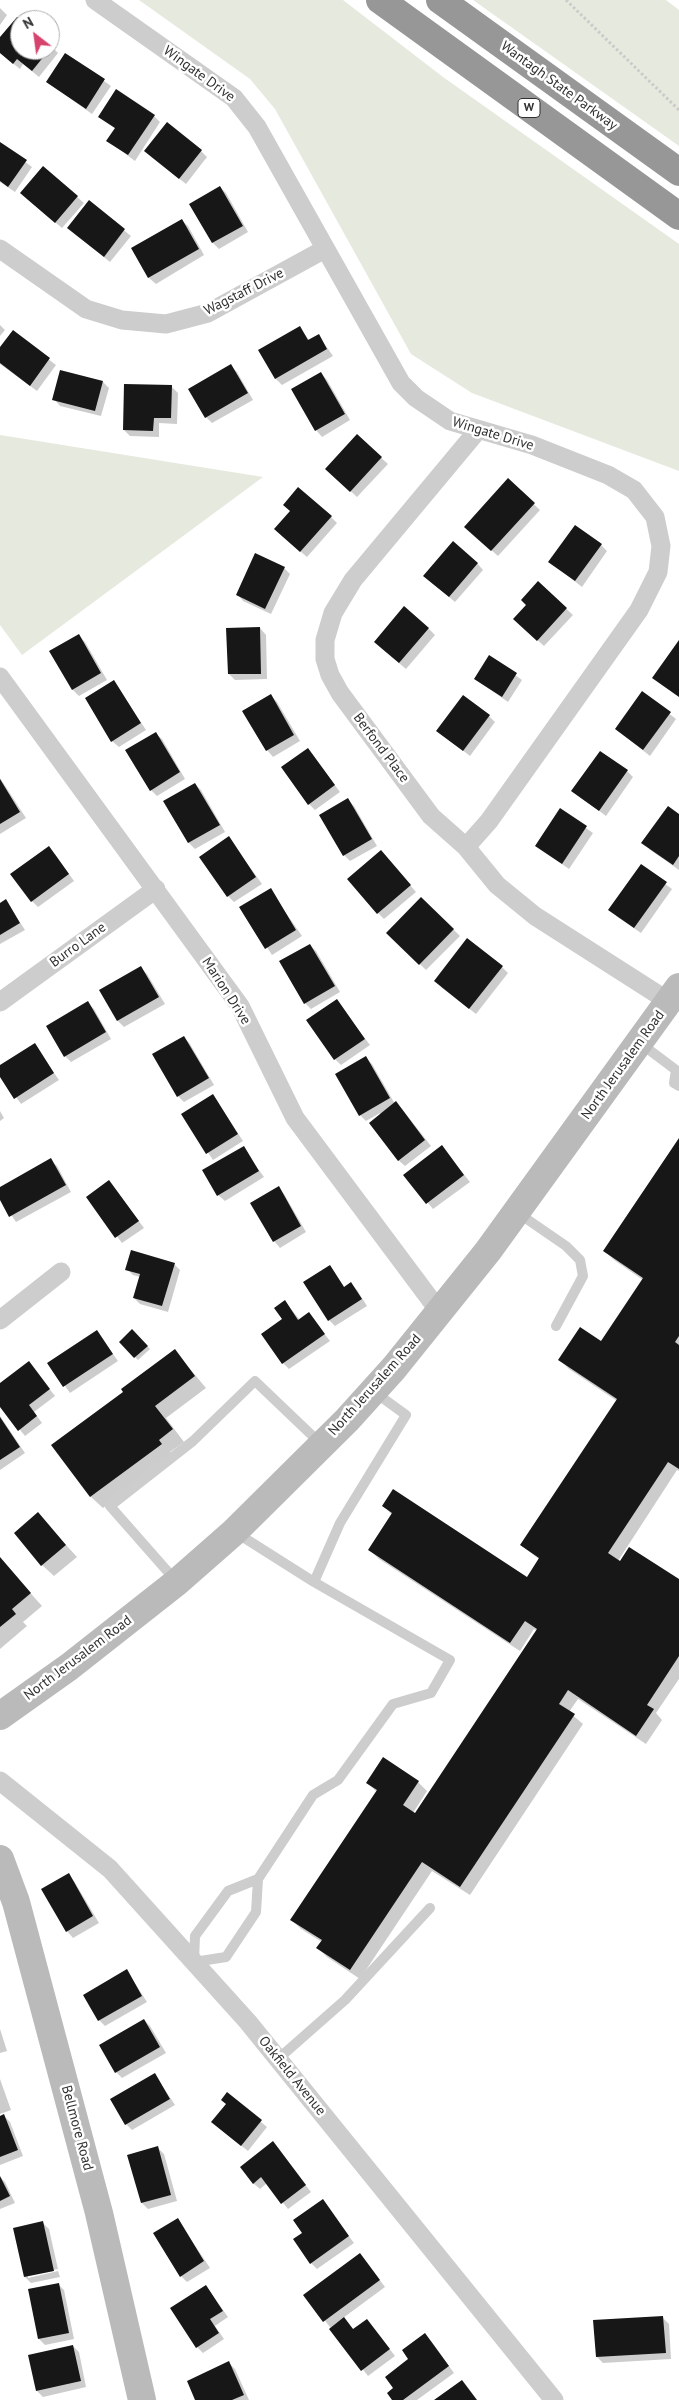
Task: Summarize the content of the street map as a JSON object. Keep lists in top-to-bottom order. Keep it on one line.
{"streets":{"highway":["Wantagh State Parkway","W"],"main road":["North Jerusalem Road","Bellmore Road"],"street":["Wingate Drive","Wagstaff Drive","Berfond Place","Burro Lane","Marion Drive","Oakfield Avenue"]},"crossings":[["Wingate Drive","Wagstaff Drive"],["Wingate Drive","Berfond Place"],["Berfond Place","North Jerusalem Road"],["Burro Lane","Marion Drive"],["Marion Drive","North Jerusalem Road"]],"north":"top left"}
